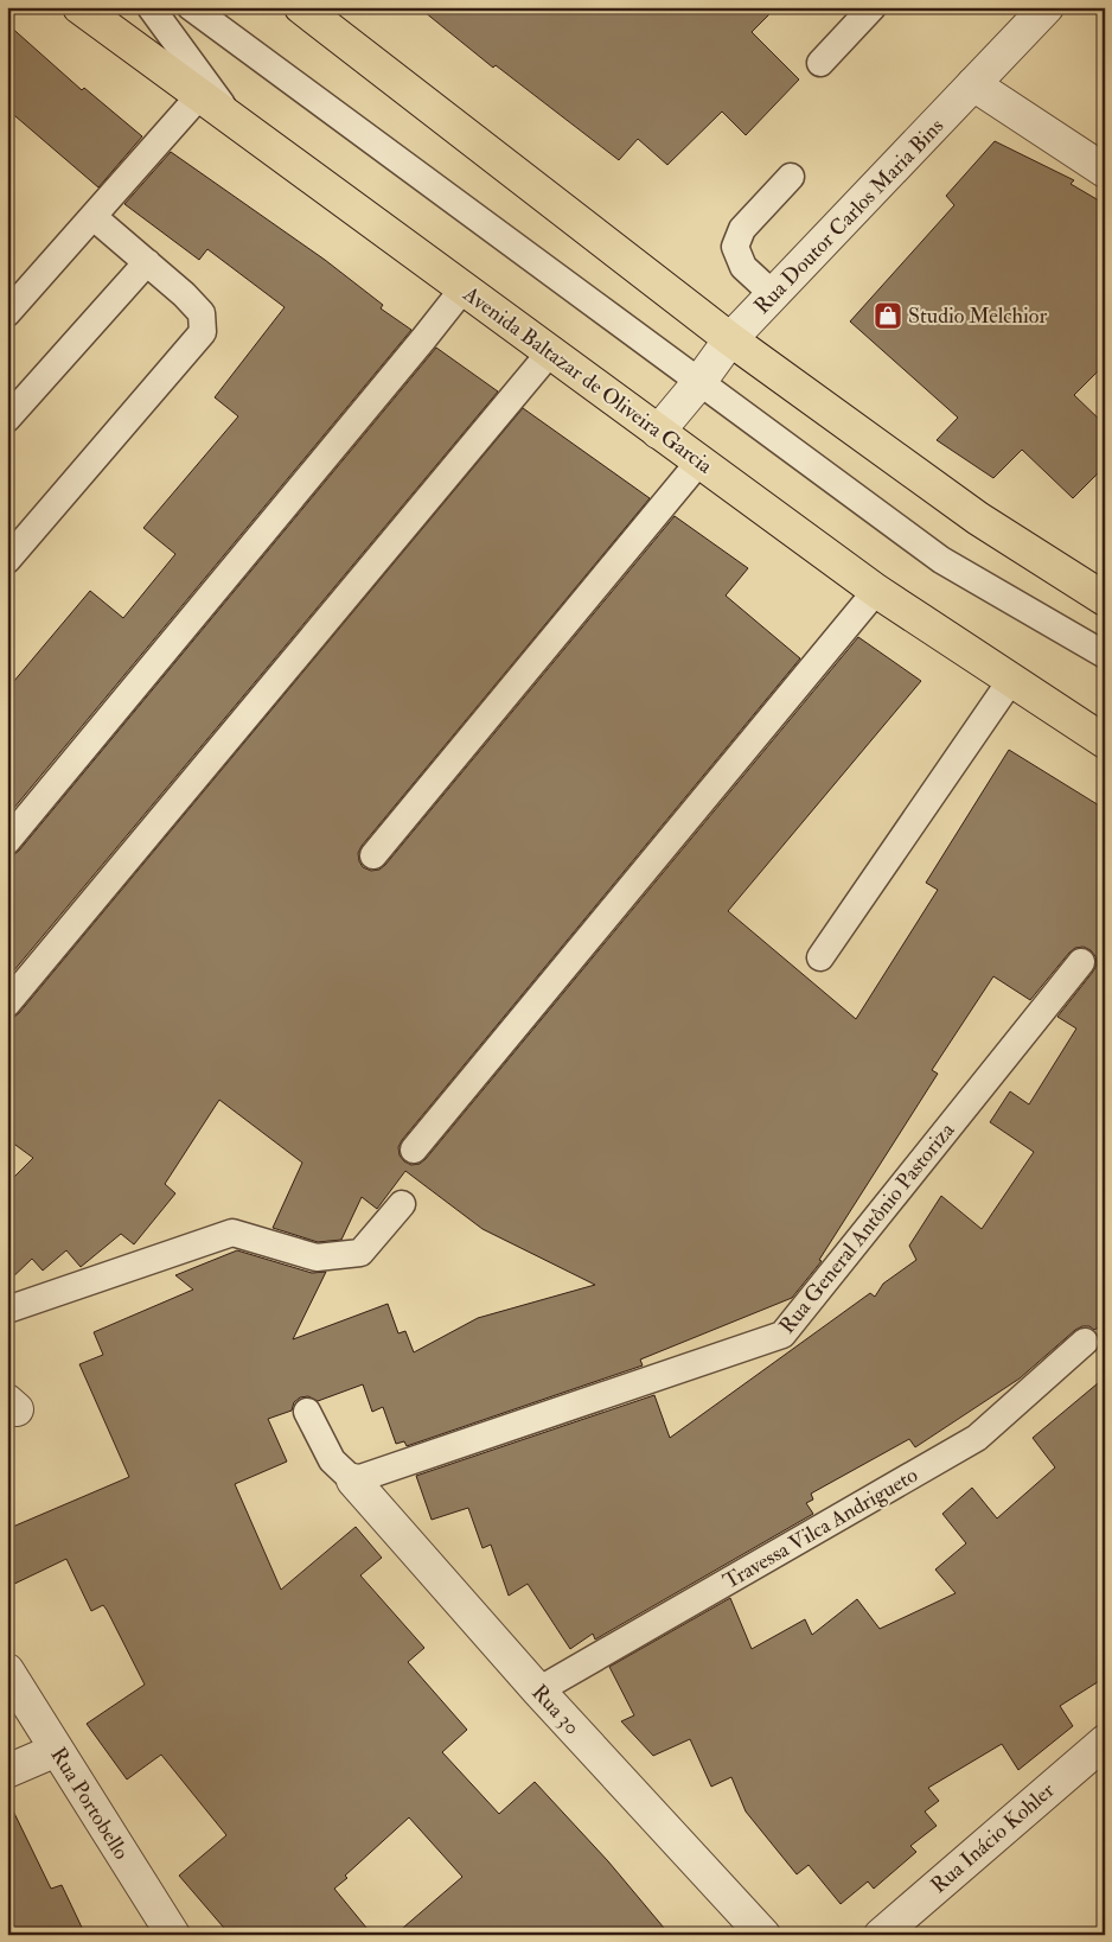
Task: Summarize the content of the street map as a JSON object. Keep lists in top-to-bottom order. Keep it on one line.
{"streets":{"main road":["Avenida Baltazar de Oliveira Garcia"],"street":["Rua Doutor Carlos Maria Bins","Rua 30","Rua Portobello","Rua Inácio Kohler"],"lane":["Rua General Antônio Pastoriza","Travessa Vilca Andrigueto"]},"crossings":[["Rua Doutor Carlos Maria Bins","Avenida Baltazar de Oliveira Garcia"],["Rua General Antônio Pastoriza","Rua 30"],["Travessa Vilca Andrigueto","Rua 30"]],"places":{"shop":["Studio Melchior"]}}
